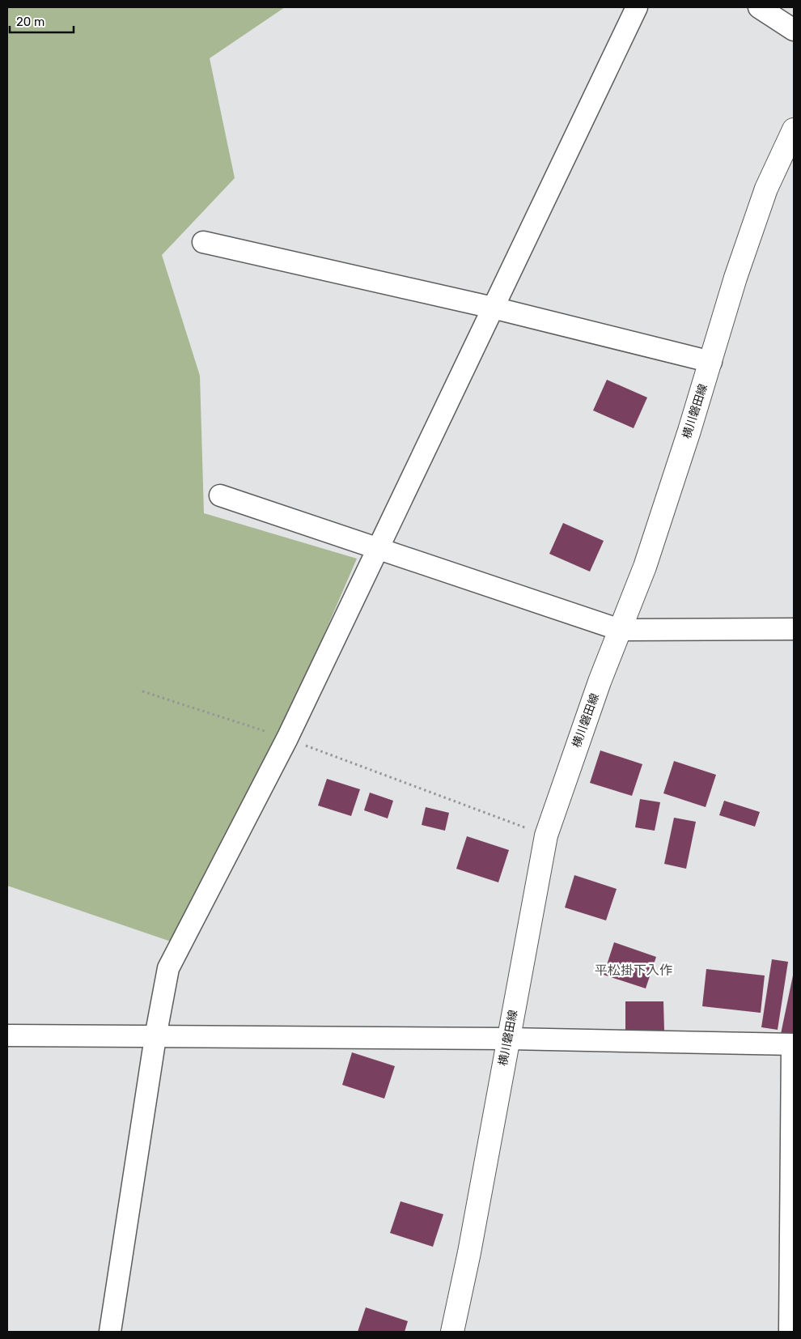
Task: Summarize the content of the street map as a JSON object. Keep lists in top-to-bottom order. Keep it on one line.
{"streets":{"main road":["横川磐田線"]},"districts":["平松掛下入作"],"scale_bar":"20 m"}
